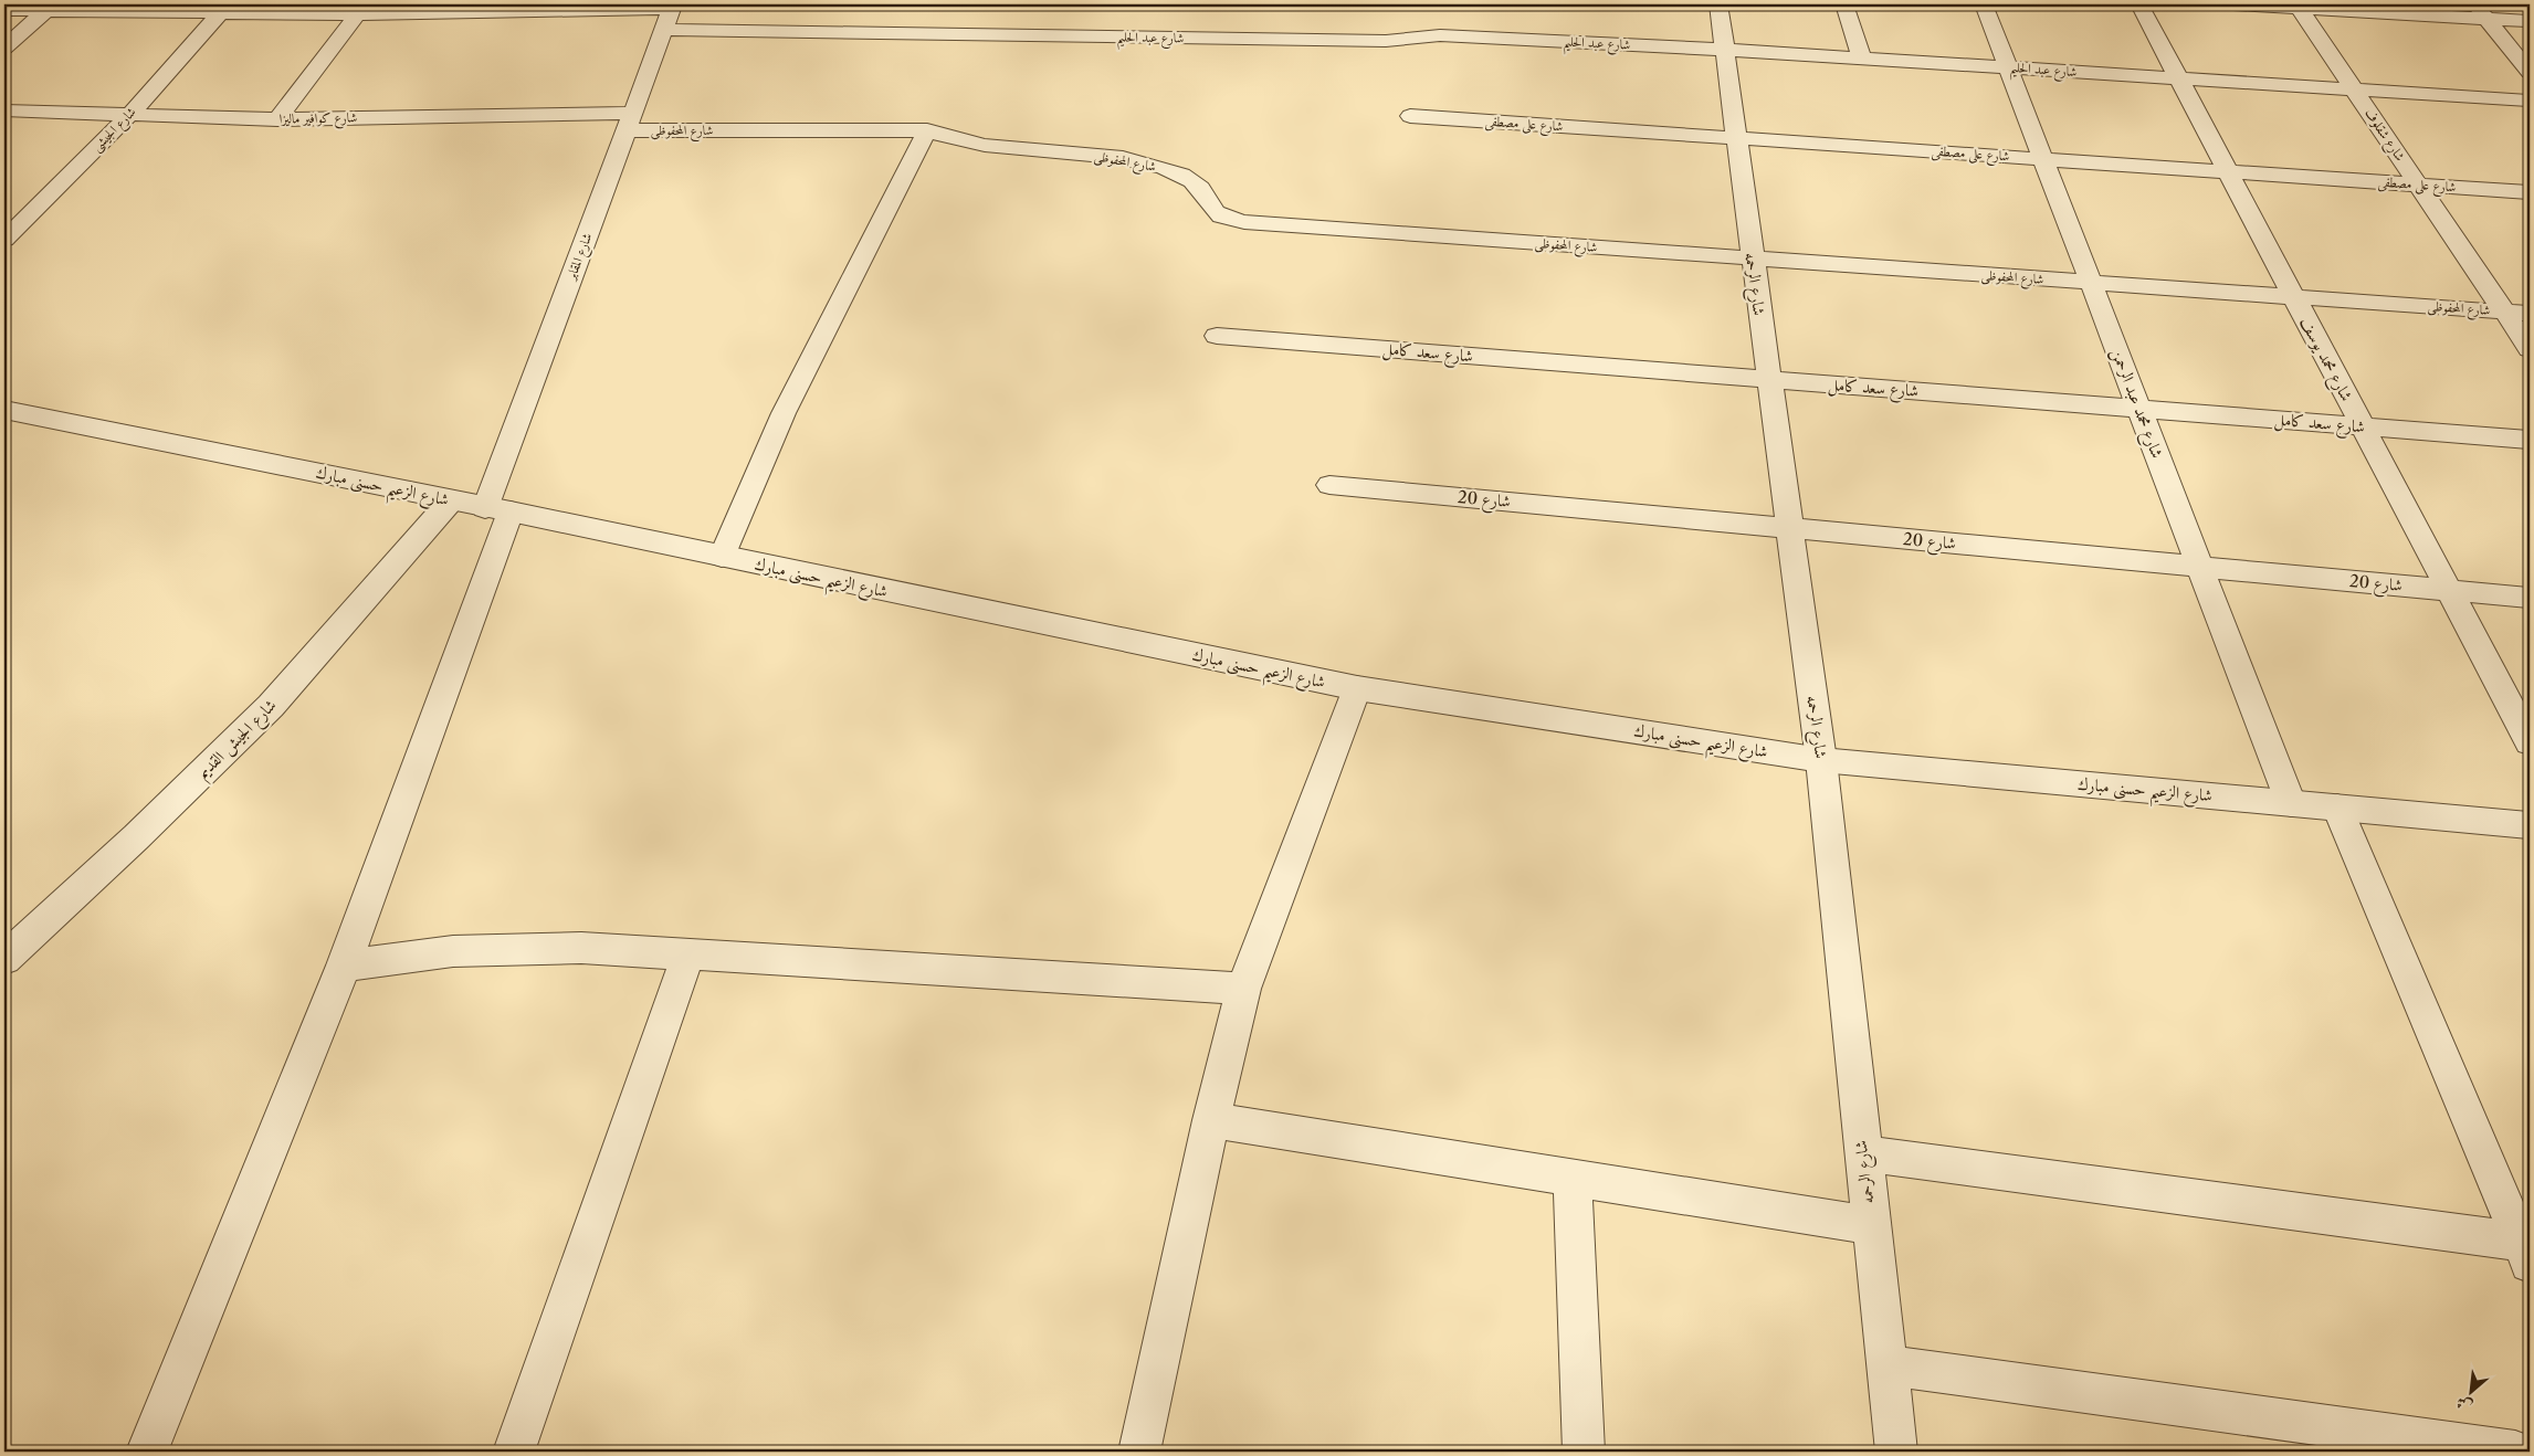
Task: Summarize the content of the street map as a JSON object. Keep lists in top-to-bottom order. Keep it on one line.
{"streets":{"street":["شارع عبد الحليم","شارع كوافير ماليزا","شارع على مصطفى","شارع الجيشى","شارع المحفوظى","شارع شقلوف","شارع المقابر","شارع الرحمه","شارع سعد كامل","شارع محمد يوسف","شارع محمد عبد الرحمن","شارع الزعيم حسنى مبارك","شارع 20","شارع الجيش القديم"]},"crossings":[["شارع عبد الحليم","شارع الجيشى"],["شارع عبد الحليم","شارع شقلوف"],["شارع عبد الحليم","شارع المقابر"],["شارع عبد الحليم","شارع الرحمه"],["شارع عبد الحليم","شارع محمد يوسف"],["شارع عبد الحليم","شارع محمد عبد الرحمن"],["شارع كوافير ماليزا","شارع الجيشى"],["شارع كوافير ماليزا","شارع المحفوظى"],["شارع كوافير ماليزا","شارع المقابر"],["شارع على مصطفى","شارع شقلوف"],["شارع على مصطفى","شارع الرحمه"],["شارع على مصطفى","شارع محمد يوسف"],["شارع على مصطفى","شارع محمد عبد الرحمن"],["شارع المحفوظى","شارع شقلوف"],["شارع المحفوظى","شارع المقابر"],["شارع المحفوظى","شارع الرحمه"],["شارع المحفوظى","شارع محمد يوسف"],["شارع المحفوظى","شارع محمد عبد الرحمن"],["شارع المقابر","شارع الزعيم حسنى مبارك"],["شارع الرحمه","شارع سعد كامل"],["شارع الرحمه","شارع الزعيم حسنى مبارك"],["شارع الرحمه","شارع 20"],["شارع سعد كامل","شارع محمد يوسف"],["شارع سعد كامل","شارع محمد عبد الرحمن"],["شارع محمد يوسف","شارع 20"],["شارع محمد عبد الرحمن","شارع الزعيم حسنى مبارك"],["شارع محمد عبد الرحمن","شارع 20"],["شارع الزعيم حسنى مبارك","شارع الجيش القديم"]],"north":"bottom left"}
